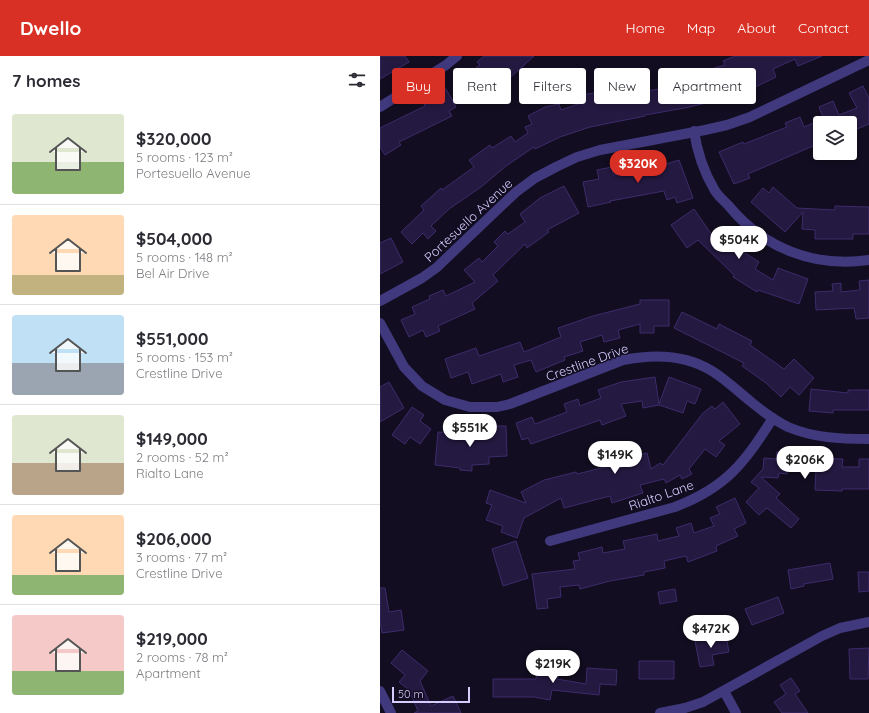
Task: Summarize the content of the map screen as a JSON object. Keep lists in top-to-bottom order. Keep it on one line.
{"streets":{"street":["Portesuello Avenue","Crestline Drive","Rialto Lane"]},"crossings":[["Crestline Drive","Rialto Lane"]],"scale_bar":"50 m","page":{"header":"Dwello","nav":["Home","Map","About","Contact"],"heading":"7 homes","chip":["Buy","Rent","Filters","New","Apartment"],"list":[{"name":"$320,000","note":"5 rooms · 123 m² · Portesuello Avenue"},{"name":"$504,000","note":"5 rooms · 148 m² · Bel Air Drive"},{"name":"$551,000","note":"5 rooms · 153 m² · Crestline Drive"},{"name":"$149,000","note":"2 rooms · 52 m² · Rialto Lane"},{"name":"$206,000","note":"3 rooms · 77 m² · Crestline Drive"},{"name":"$219,000","note":"2 rooms · 78 m² · Apartment"}],"price":["$320K","$504K","$551K","$149K","$206K","$472K","$219K"],"scale":"50 m"}}
